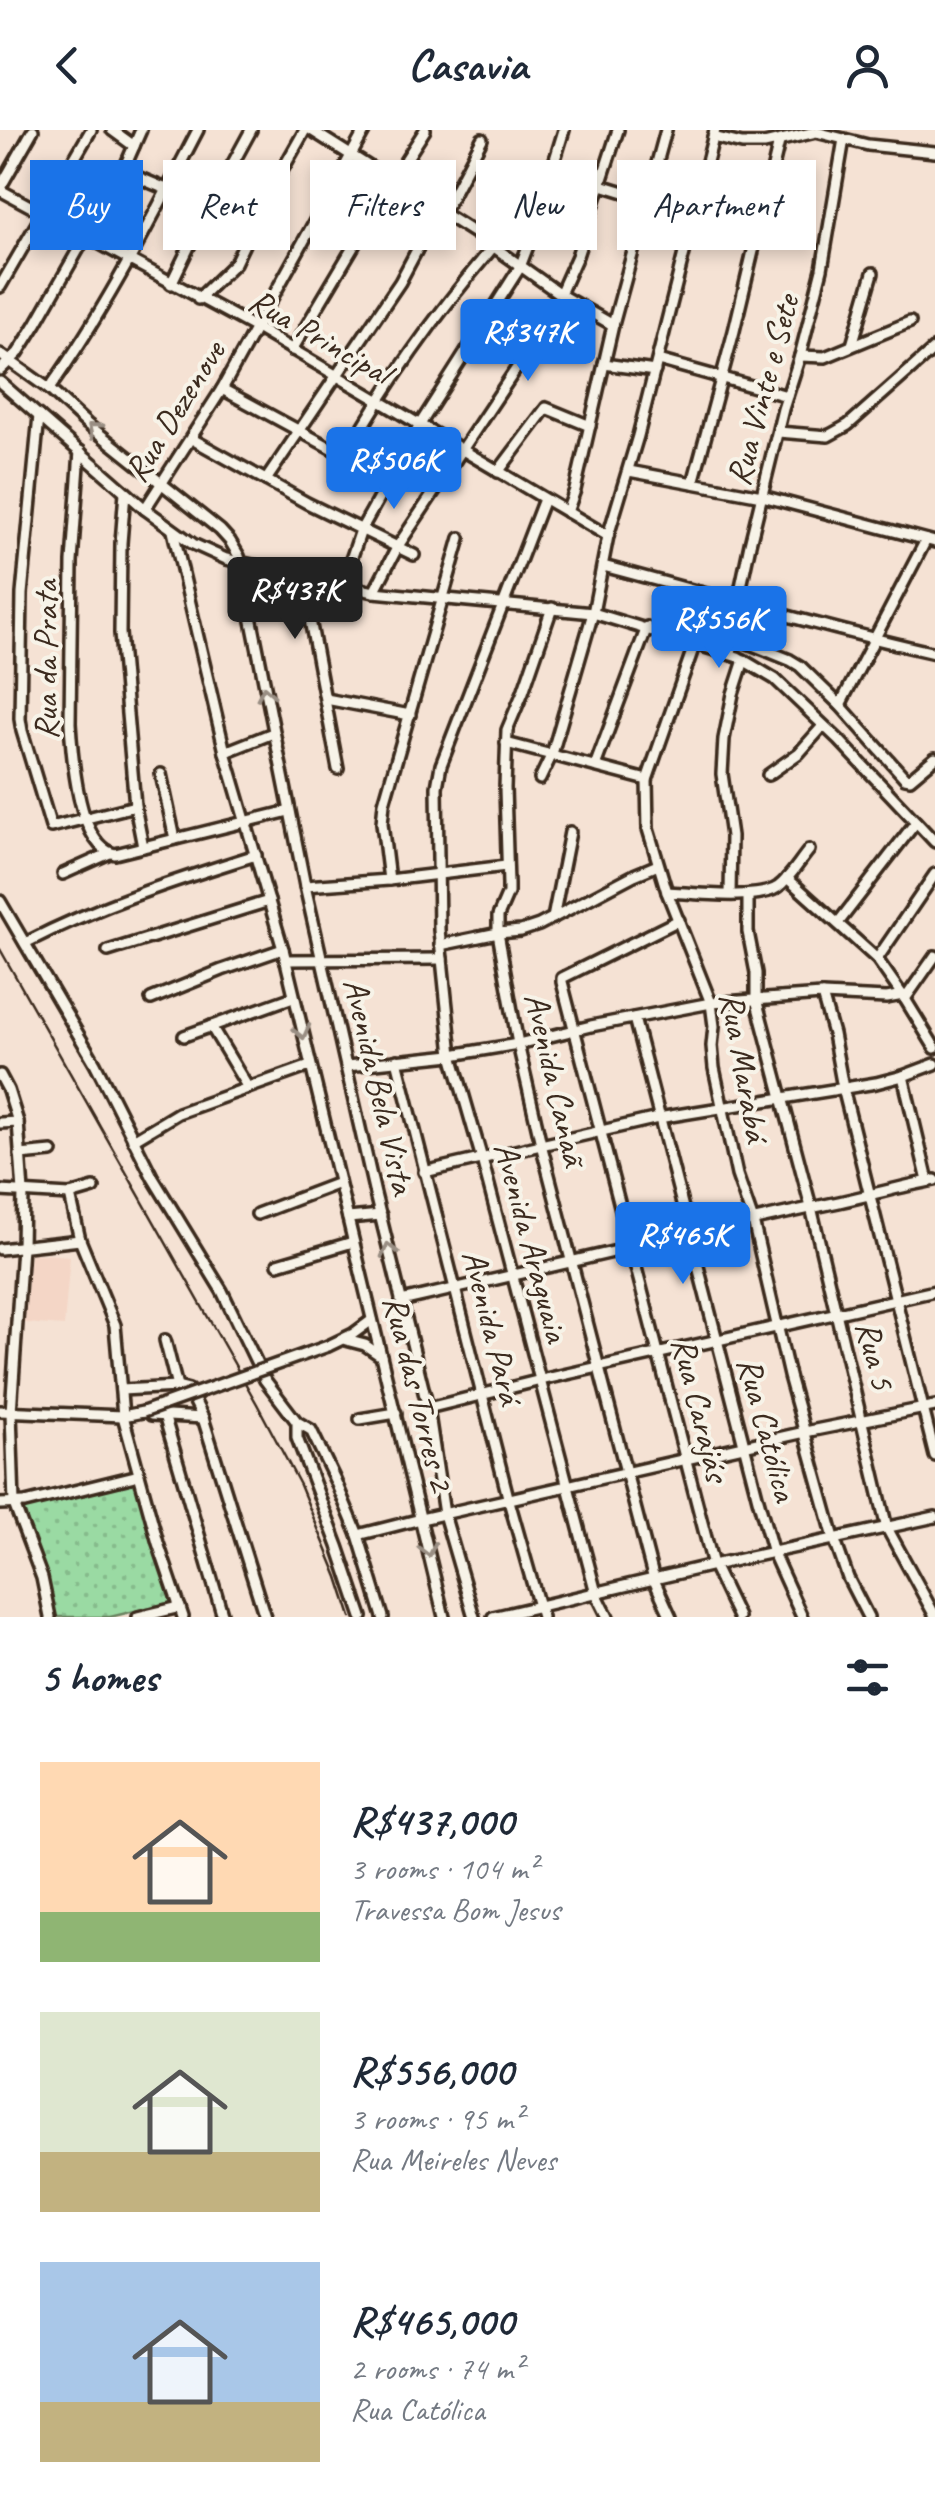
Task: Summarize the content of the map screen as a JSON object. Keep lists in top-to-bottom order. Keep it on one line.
{"streets":{"street":["Rua Principal","Rua Vinte e Sete","Rua Dezenove","Rua da Prata","Rua Marabá","Avenida Canaã","Avenida Bela Vista","Avenida Araguaia","Avenida Pará","Rua 5","Rua das Torres 2","Rua Carajás","Rua Católica"]},"crossings":[["Rua Principal","Rua Dezenove"],["Rua Principal","Avenida Araguaia"],["Rua Marabá","Rua Carajás"]],"page":{"header":"Casavia","chip":["Buy","Rent","Filters","New","Apartment"],"price":["R$347K","R$506K","R$437K","R$556K","R$465K"],"heading":"5 homes","list":[{"name":"R$437,000","note":"3 rooms · 104 m² · Travessa Bom Jesus"},{"name":"R$556,000","note":"3 rooms · 95 m² · Rua Meireles Neves"},{"name":"R$465,000","note":"2 rooms · 74 m² · Rua Católica"}]}}
